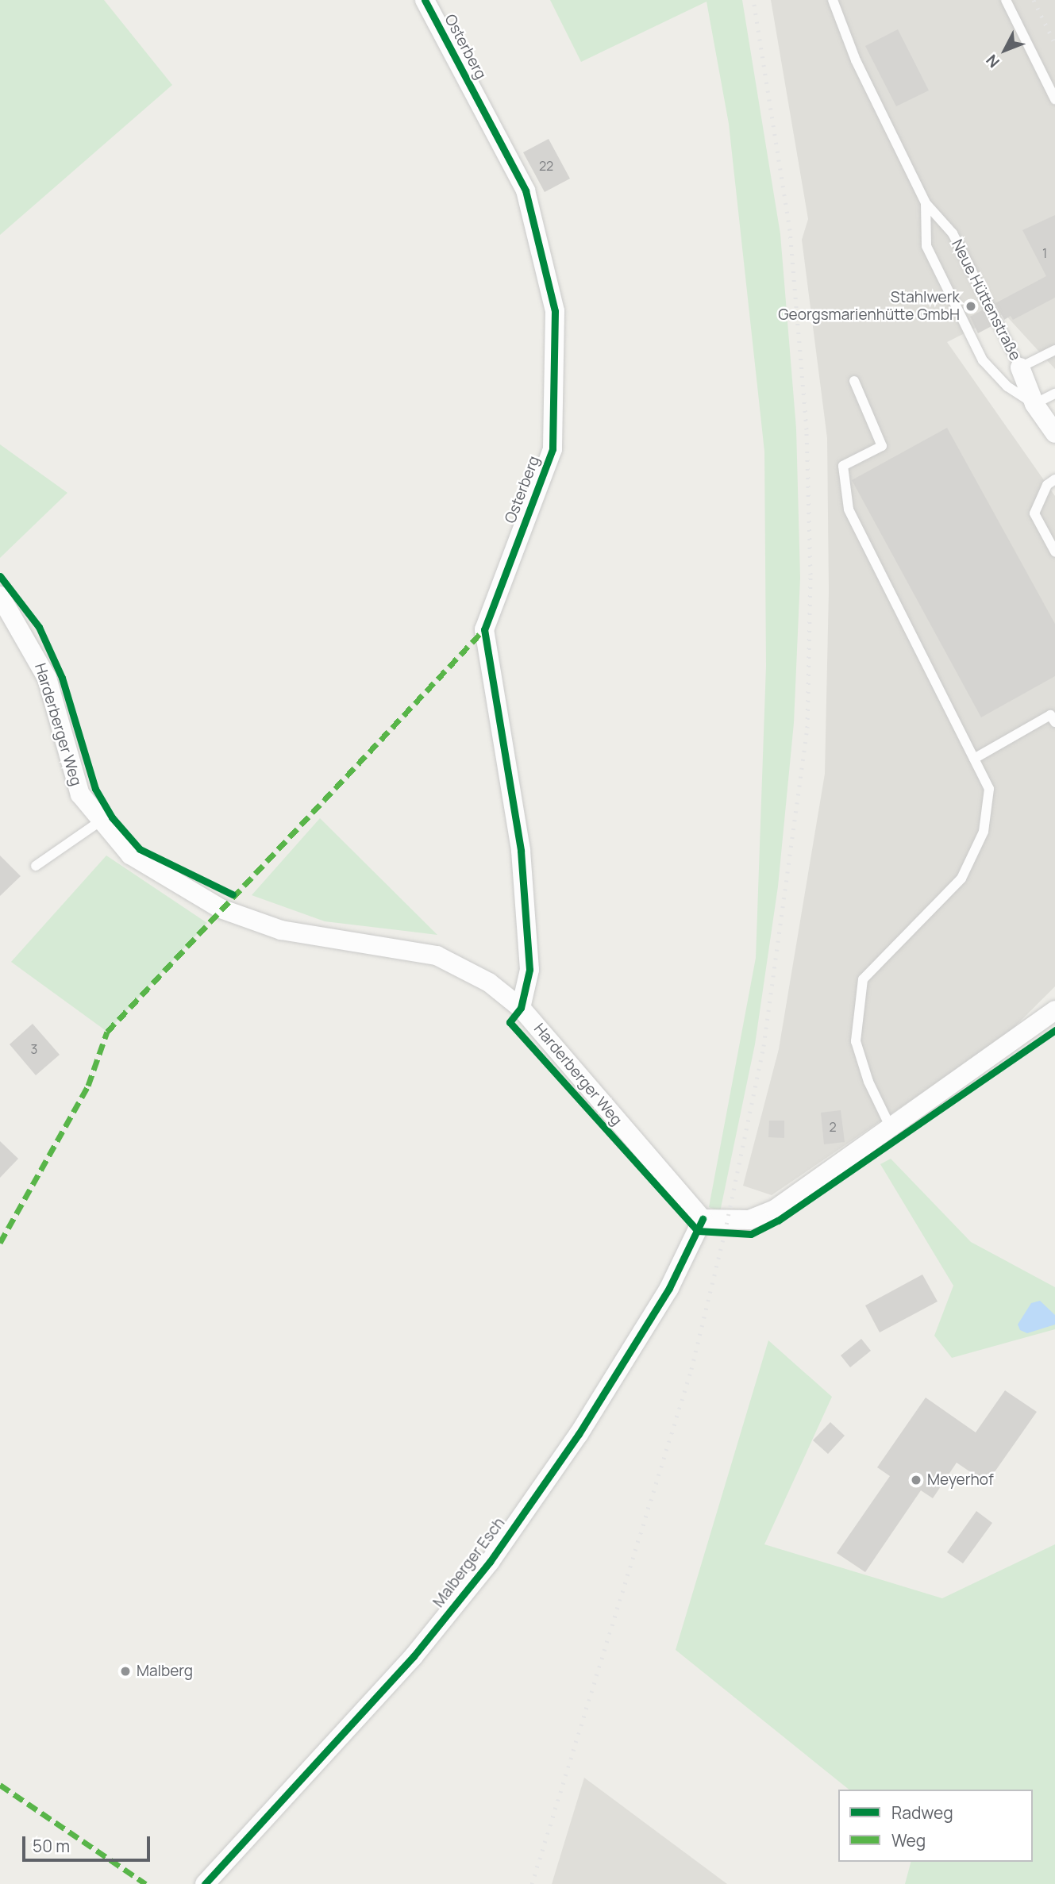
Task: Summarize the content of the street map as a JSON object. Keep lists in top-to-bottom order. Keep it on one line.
{"streets":{"street":["Osterberg","Neue Hüttenstraße","Harderberger Weg","Malberger Esch"]},"crossings":[["Osterberg","Harderberger Weg"],["Harderberger Weg","Malberger Esch"]],"places":["Stahlwerk Georgsmarienhütte GmbH","Meyerhof","Malberg"],"house_numbers":["22","1","3","2"],"legend":["Radweg","Weg"],"scale_bar":"50 m","north":"bottom left"}
